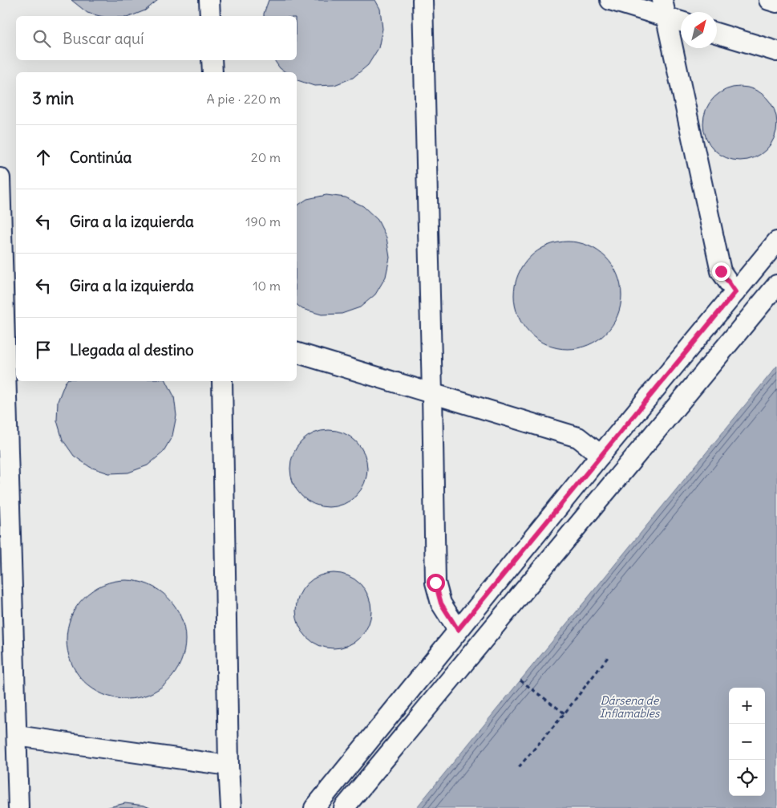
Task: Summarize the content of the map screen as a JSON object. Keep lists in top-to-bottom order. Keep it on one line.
{"water":["Dársena de Inflamables"],"north":"top right","page":{"search":"Buscar aquí","heading":["3 min","A pie · 220 m"],"list":[["Continúa","20 m"],["Gira a la izquierda","190 m"],["Gira a la izquierda","10 m"],"Llegada al destino"],"map_buttons":["+","−"]}}
